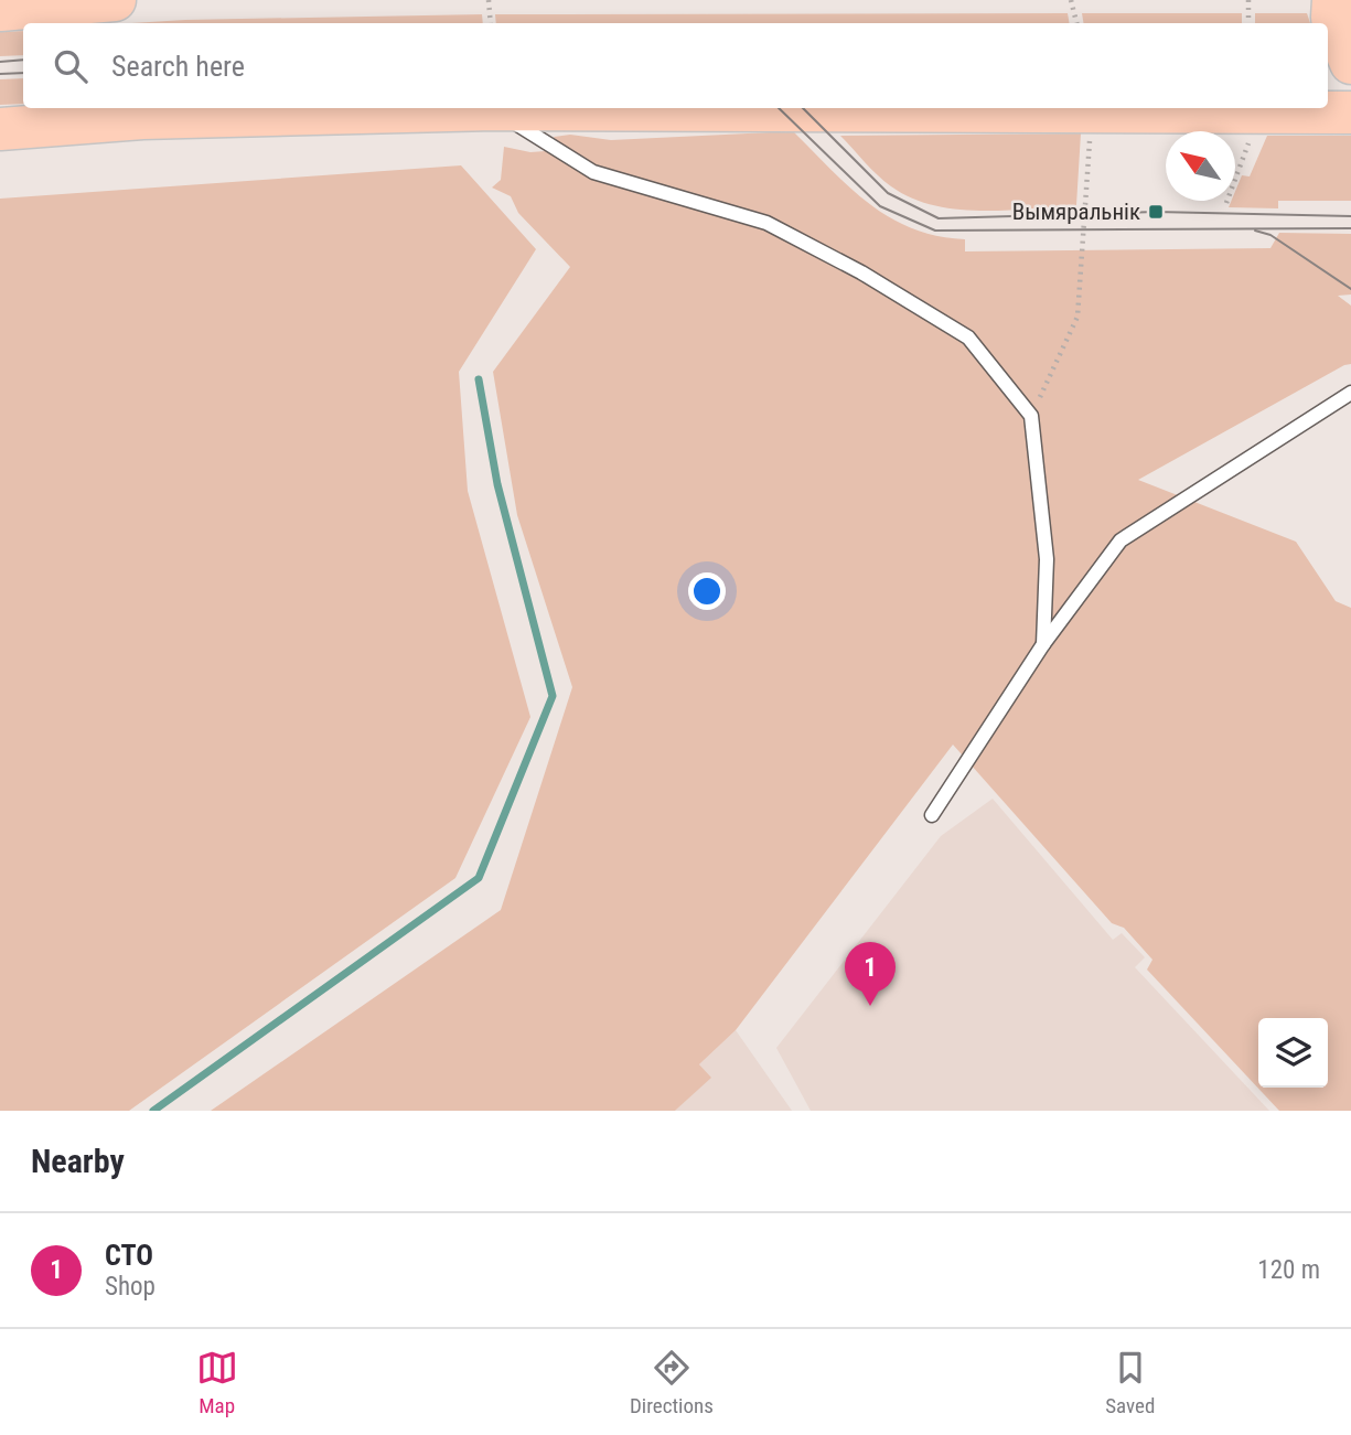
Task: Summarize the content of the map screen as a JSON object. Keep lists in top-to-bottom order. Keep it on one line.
{"places":{"transit":["Вымяральнік"]},"north":"top left","page":{"search":"Search here","pins":"1","heading":"Nearby","list":[{"mark":"1","name":"СТО","note":"Shop","value":"120 m"}],"nav":["Map","Directions","Saved"]}}
